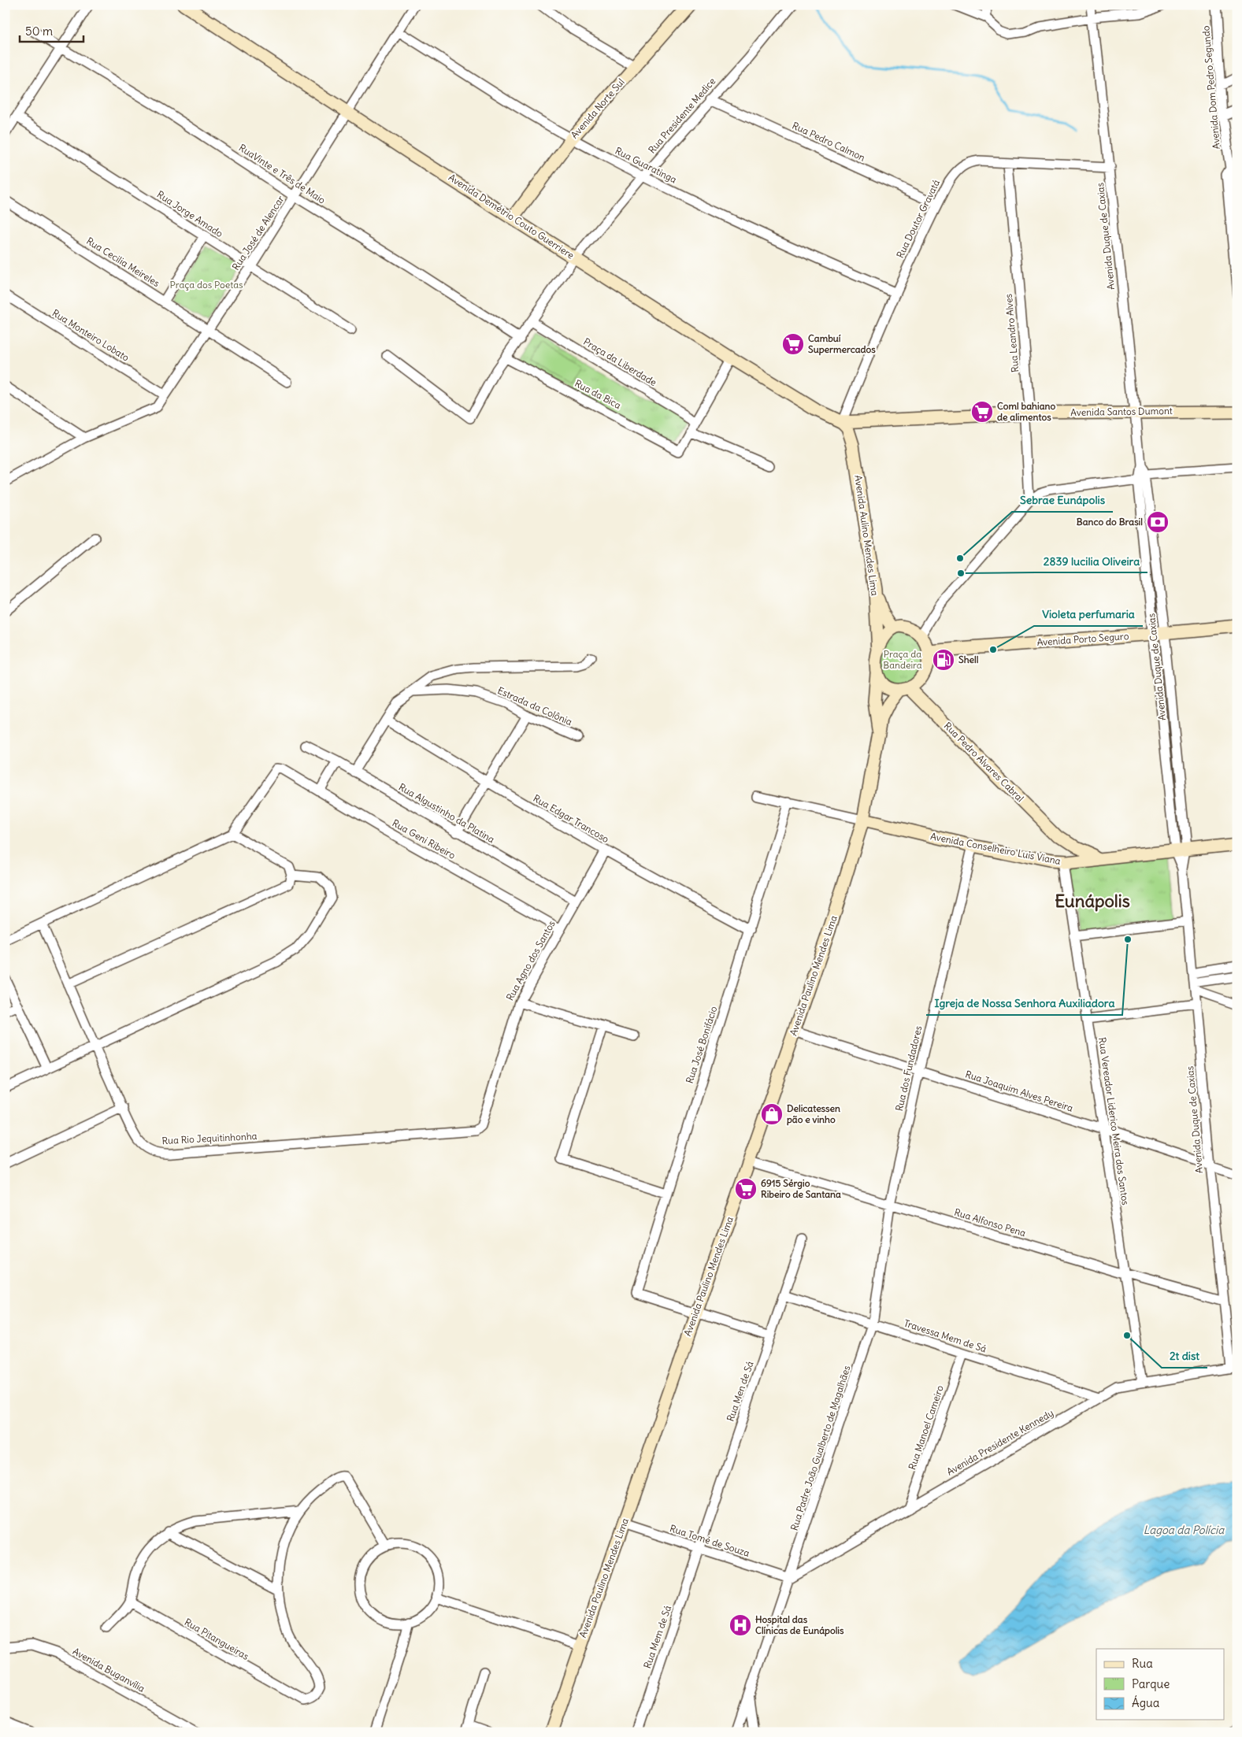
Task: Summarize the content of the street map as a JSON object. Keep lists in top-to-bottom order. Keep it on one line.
{"streets":{"main road":["Avenida Norte Sul","Avenida Demétrio Couto Guerriere","Avenida Santos Dumont","Avenida Aulino Mendes Lima","Avenida Porto Seguro","Rua Pedro Alvares Cabral","Avenida Conselheiro Luis Viana","Avenida Paulino Mendes Lima"],"street":["Avenida Dom Pedro Segundo","Rua Presidente Medice","Rua Pedro Calmon","Rua Guaratinga","RuaVinte e Três de Maio","Rua Jorge Amado","Rua Doutor Gravatá","Rua José de Alencar","Avenida Duque de Caxias","Rua Cecilia Meireles","Rua Leandro Alves","Rua Monteiro Lobato","Praça da Liberdade","Rua da Bica","Estrada da Colônia","Rua Algustinho da Platina","Rua Edgar Trancoso","Rua Geni Ribeiro","Rua Agno dos Santos","Rua José Bonifácio","Rua dos Fundadores","Rua Joaquim Alves Pereira","Rua Vereador Liderico Meira dos Santos","Rua Rio Jequitinhonha","Rua Alfonso Pena","Travessa Mem de Sá","Rua Men de Sá","Rua Manoel Cameiro","Avenida Presidente Kennedy","Rua Padre João Gualberto de Magalhães","Rua Tomé de Souza","Rua Mem de Sá","Rua Pitangueiras","Avenida Buganvília"]},"crossings":[["Avenida Norte Sul","Rua Guaratinga"],["Avenida Norte Sul","Avenida Demétrio Couto Guerriere"],["Rua Presidente Medice","Rua Pedro Calmon"],["Rua Presidente Medice","Rua Guaratinga"],["Rua Presidente Medice","RuaVinte e Três de Maio"],["Rua Presidente Medice","Avenida Demétrio Couto Guerriere"],["Rua Presidente Medice","Praça da Liberdade"],["Rua Presidente Medice","Rua da Bica"],["Rua Pedro Calmon","Rua Doutor Gravatá"],["Rua Guaratinga","Rua Doutor Gravatá"],["Rua Guaratinga","Rua José de Alencar"],["RuaVinte e Três de Maio","Rua José de Alencar"],["Rua Jorge Amado","Rua José de Alencar"],["Avenida Demétrio Couto Guerriere","Rua Doutor Gravatá"],["Avenida Demétrio Couto Guerriere","Rua José de Alencar"],["Avenida Demétrio Couto Guerriere","Avenida Santos Dumont"],["Avenida Demétrio Couto Guerriere","Avenida Aulino Mendes Lima"],["Rua Doutor Gravatá","Avenida Duque de Caxias"],["Rua Doutor Gravatá","Rua Leandro Alves"],["Rua Doutor Gravatá","Avenida Santos Dumont"],["Rua Doutor Gravatá","Avenida Aulino Mendes Lima"],["Rua José de Alencar","Rua Cecilia Meireles"],["Rua José de Alencar","Rua Monteiro Lobato"],["Avenida Duque de Caxias","Avenida Santos Dumont"],["Avenida Duque de Caxias","Avenida Porto Seguro"],["Avenida Duque de Caxias","Avenida Conselheiro Luis Viana"],["Avenida Duque de Caxias","Rua Joaquim Alves Pereira"],["Avenida Duque de Caxias","Rua Alfonso Pena"],["Avenida Duque de Caxias","Avenida Presidente Kennedy"],["Rua Leandro Alves","Avenida Santos Dumont"],["Avenida Santos Dumont","Avenida Aulino Mendes Lima"],["Avenida Aulino Mendes Lima","Avenida Porto Seguro"],["Avenida Aulino Mendes Lima","Rua Pedro Alvares Cabral"],["Avenida Porto Seguro","Rua Pedro Alvares Cabral"],["Rua Pedro Alvares Cabral","Avenida Conselheiro Luis Viana"],["Rua Pedro Alvares Cabral","Rua Vereador Liderico Meira dos Santos"],["Rua Algustinho da Platina","Rua Agno dos Santos"],["Rua Edgar Trancoso","Rua Agno dos Santos"],["Rua Edgar Trancoso","Rua José Bonifácio"],["Rua Geni Ribeiro","Rua Agno dos Santos"],["Avenida Conselheiro Luis Viana","Avenida Paulino Mendes Lima"],["Avenida Conselheiro Luis Viana","Rua José Bonifácio"],["Avenida Conselheiro Luis Viana","Rua dos Fundadores"],["Avenida Conselheiro Luis Viana","Rua Vereador Liderico Meira dos Santos"],["Rua Agno dos Santos","Rua Rio Jequitinhonha"],["Avenida Paulino Mendes Lima","Rua José Bonifácio"],["Avenida Paulino Mendes Lima","Rua Joaquim Alves Pereira"],["Avenida Paulino Mendes Lima","Rua Alfonso Pena"],["Avenida Paulino Mendes Lima","Rua Tomé de Souza"],["Rua dos Fundadores","Rua Joaquim Alves Pereira"],["Rua dos Fundadores","Rua Alfonso Pena"],["Rua dos Fundadores","Travessa Mem de Sá"],["Rua dos Fundadores","Rua Padre João Gualberto de Magalhães"],["Rua Joaquim Alves Pereira","Rua Vereador Liderico Meira dos Santos"],["Rua Vereador Liderico Meira dos Santos","Rua Alfonso Pena"],["Rua Vereador Liderico Meira dos Santos","Avenida Presidente Kennedy"],["Travessa Mem de Sá","Rua Men de Sá"],["Travessa Mem de Sá","Rua Manoel Cameiro"],["Travessa Mem de Sá","Avenida Presidente Kennedy"],["Travessa Mem de Sá","Rua Padre João Gualberto de Magalhães"],["Rua Men de Sá","Rua Tomé de Souza"],["Rua Men de Sá","Rua Mem de Sá"],["Rua Manoel Cameiro","Avenida Presidente Kennedy"],["Avenida Presidente Kennedy","Rua Padre João Gualberto de Magalhães"],["Avenida Presidente Kennedy","Rua Tomé de Souza"],["Rua Padre João Gualberto de Magalhães","Rua Tomé de Souza"],["Rua Tomé de Souza","Rua Mem de Sá"]],"districts":["Eunápolis"],"water":["Lagoa da Polícia"],"parks":["Praça dos Poetas","Praça da Bandeira"],"places":{"supermarket":["Cambuí Supermercados","Coml bahiano de alimentos","6915 Sérgio Ribeiro de Santana"],"bank":["Banco do Brasil"],"other":["Sebrae Eunápolis","2839 lucilia Oliveira","Violeta perfumaria","Igreja de Nossa Senhora Auxiliadora","2t dist"],"fuel station":["Shell"],"shop":["Delicatessen pão e vinho"],"hospital":["Hospital das Clínicas de Eunápolis"]},"legend":["Rua","Parque","Água"],"scale_bar":"50 m"}
